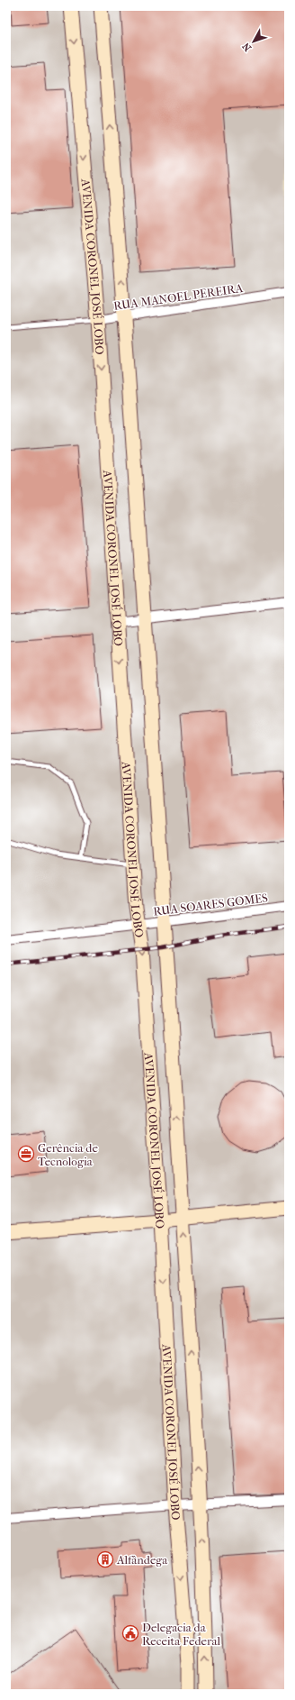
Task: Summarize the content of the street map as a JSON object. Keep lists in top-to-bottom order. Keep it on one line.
{"streets":{"street":["AVENIDA CORONEL JOSÉ LOBO","RUA MANOEL PEREIRA","RUA SOARES GOMES"]},"crossings":[["AVENIDA CORONEL JOSÉ LOBO","RUA MANOEL PEREIRA"],["AVENIDA CORONEL JOSÉ LOBO","RUA SOARES GOMES"]],"places":{"office":["Gerência de Tecnologia"],"building":["Alfândega"],"public building":["Delegacia da Receita Federal"]},"north":"bottom left"}
